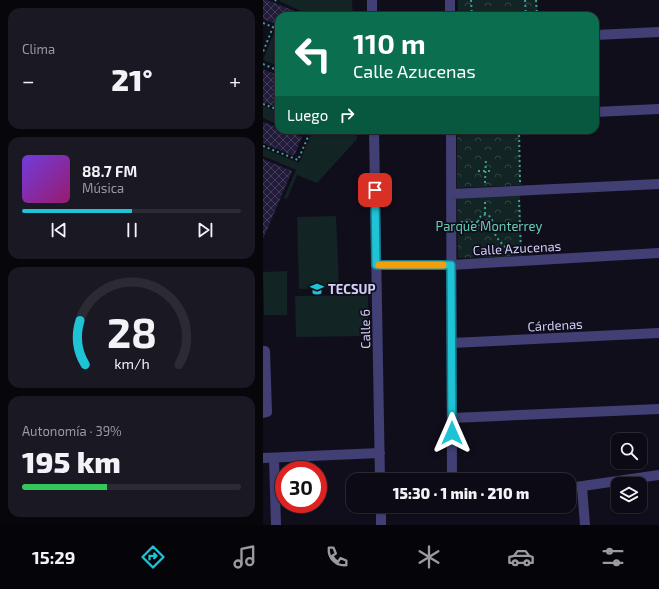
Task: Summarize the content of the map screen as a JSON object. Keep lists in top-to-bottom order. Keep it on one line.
{"streets":{"street":["Calle Azucenas","Cárdenas","Calle 6"]},"crossings":[["Calle Azucenas","Calle 6"]],"parks":["Parque Monterrey"],"places":{"school or university":["TECSUP"]},"page":{"tile":["Clima",["Autonomía · 39%","195 km"]],"turn":["110 m","Calle Azucenas"],"heat":["−","21°","+"],"then":"Luego","song":["88.7 FM","Música"],"limit":"30","trip":"15:30 · 1 min · 210 m","tabs":"15:29","gauge":["28","km/h"]}}
